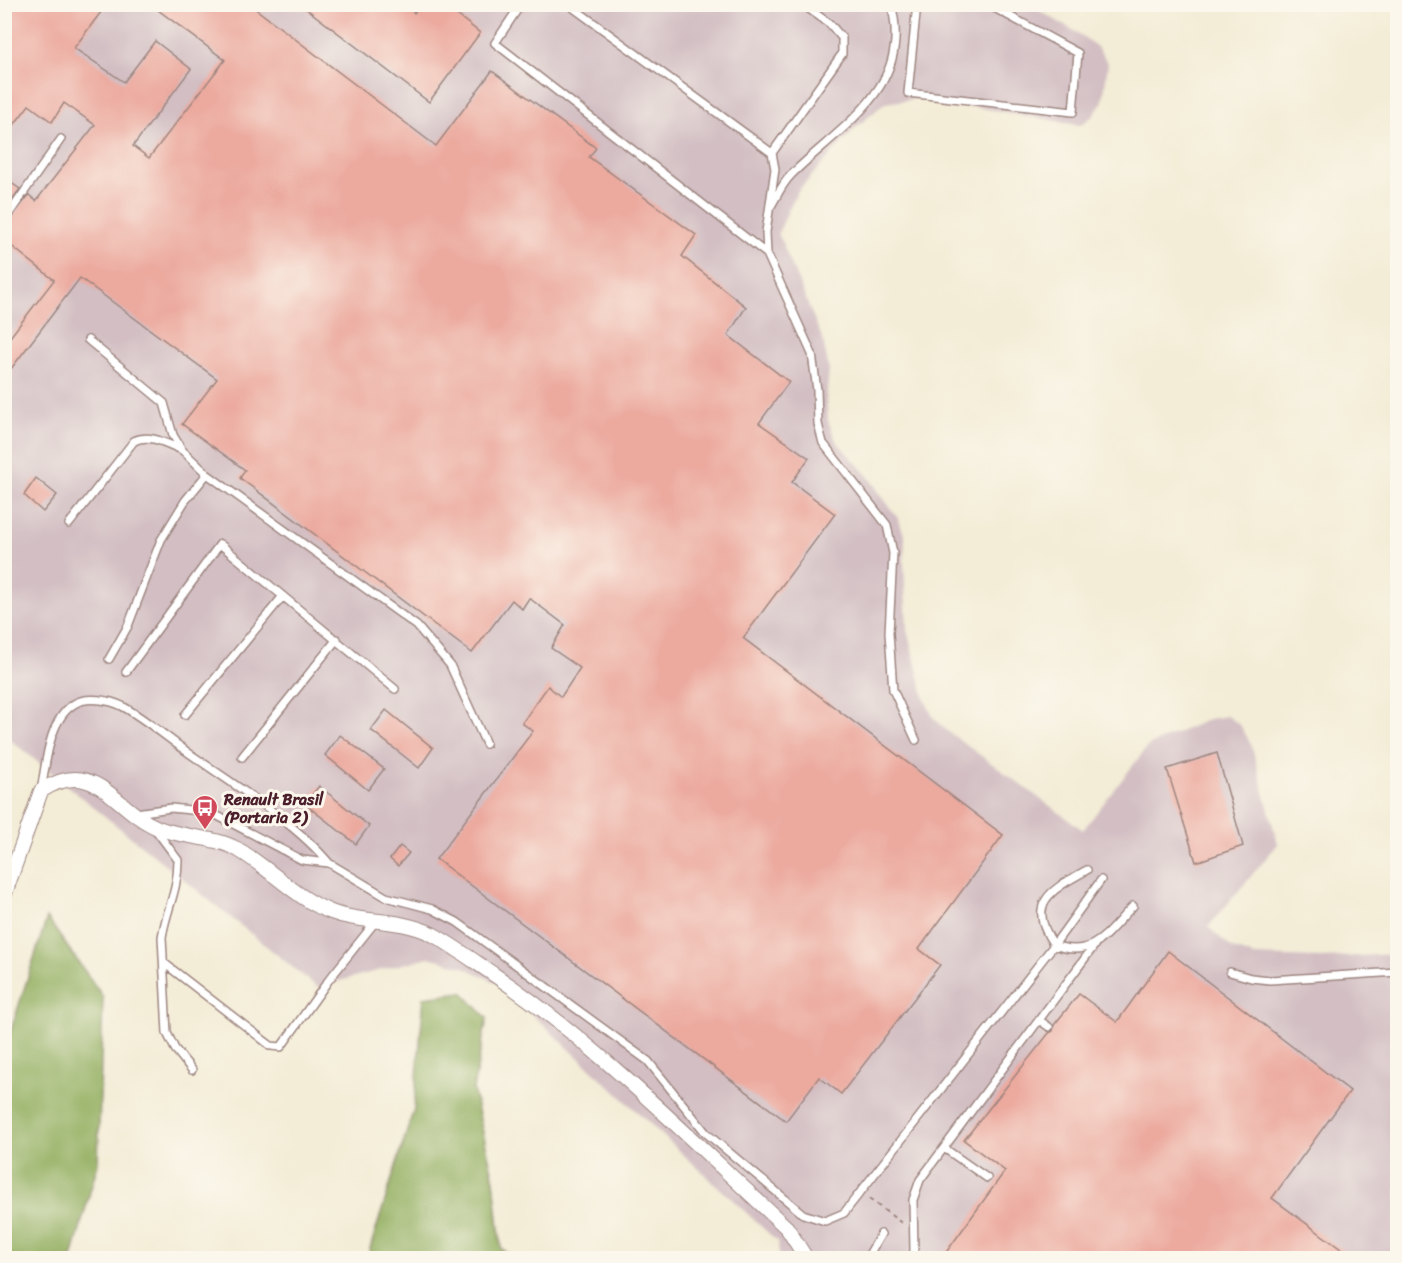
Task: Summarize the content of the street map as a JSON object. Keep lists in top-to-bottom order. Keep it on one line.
{"places":{"bus stop":["Renault Brasil (Portaria 2)"]}}
